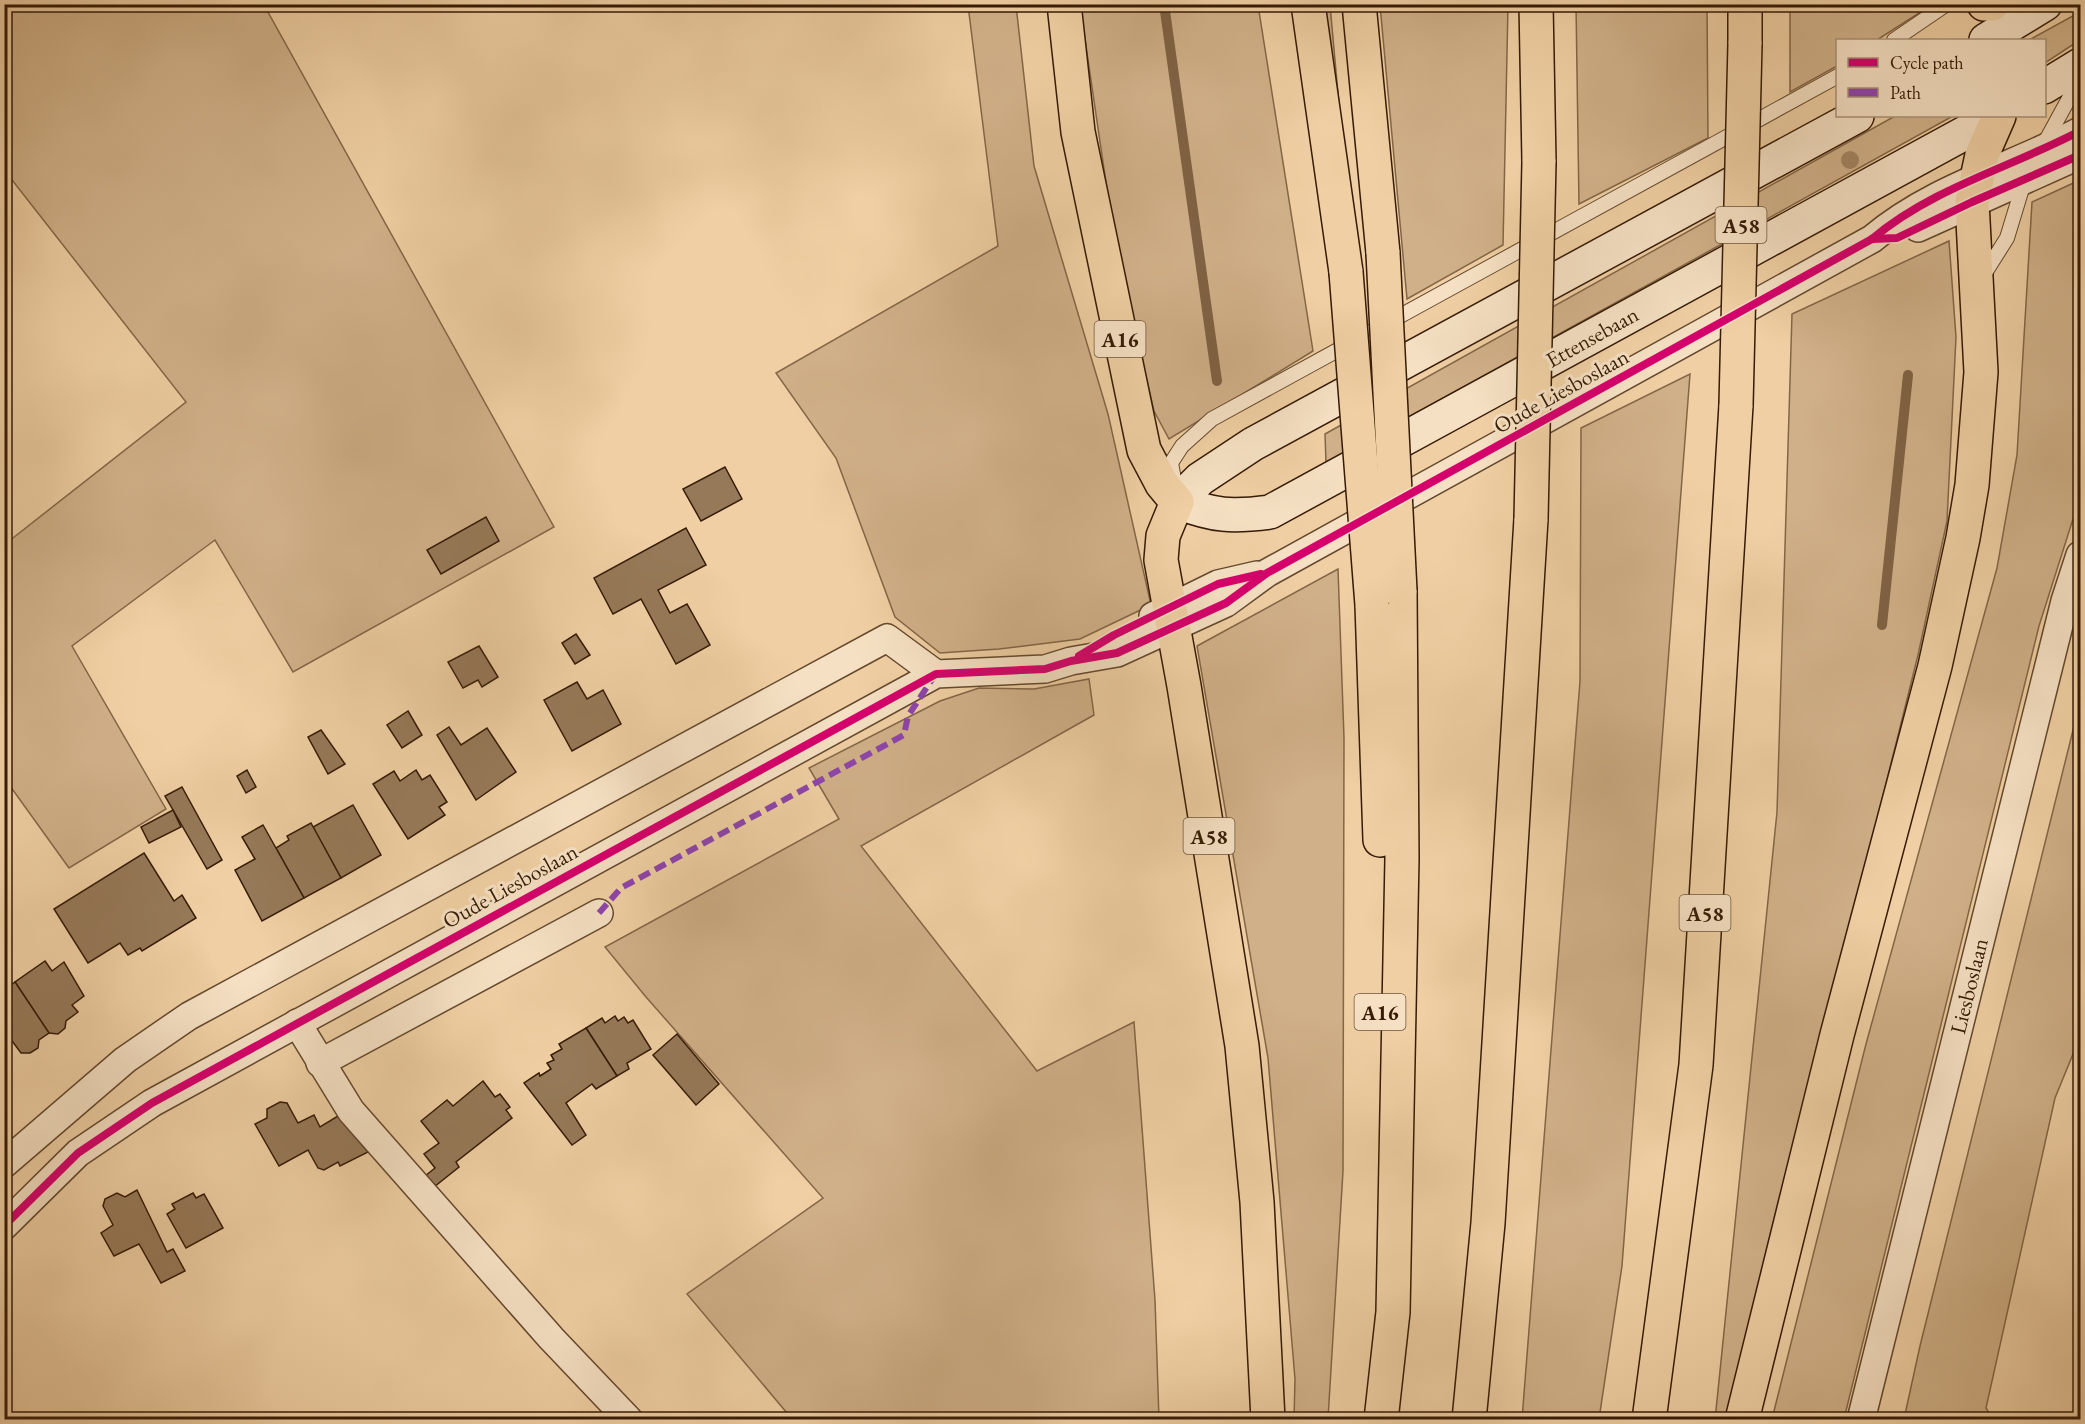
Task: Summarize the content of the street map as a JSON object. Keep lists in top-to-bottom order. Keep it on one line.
{"streets":{"highway":["A58","A16"],"main road":["Ettensebaan"],"street":["Oude Liesboslaan","Liesboslaan"]},"crossings":[["A58","Oude Liesboslaan"],["Ettensebaan","A16"]],"legend":["Cycle path","Path"]}
